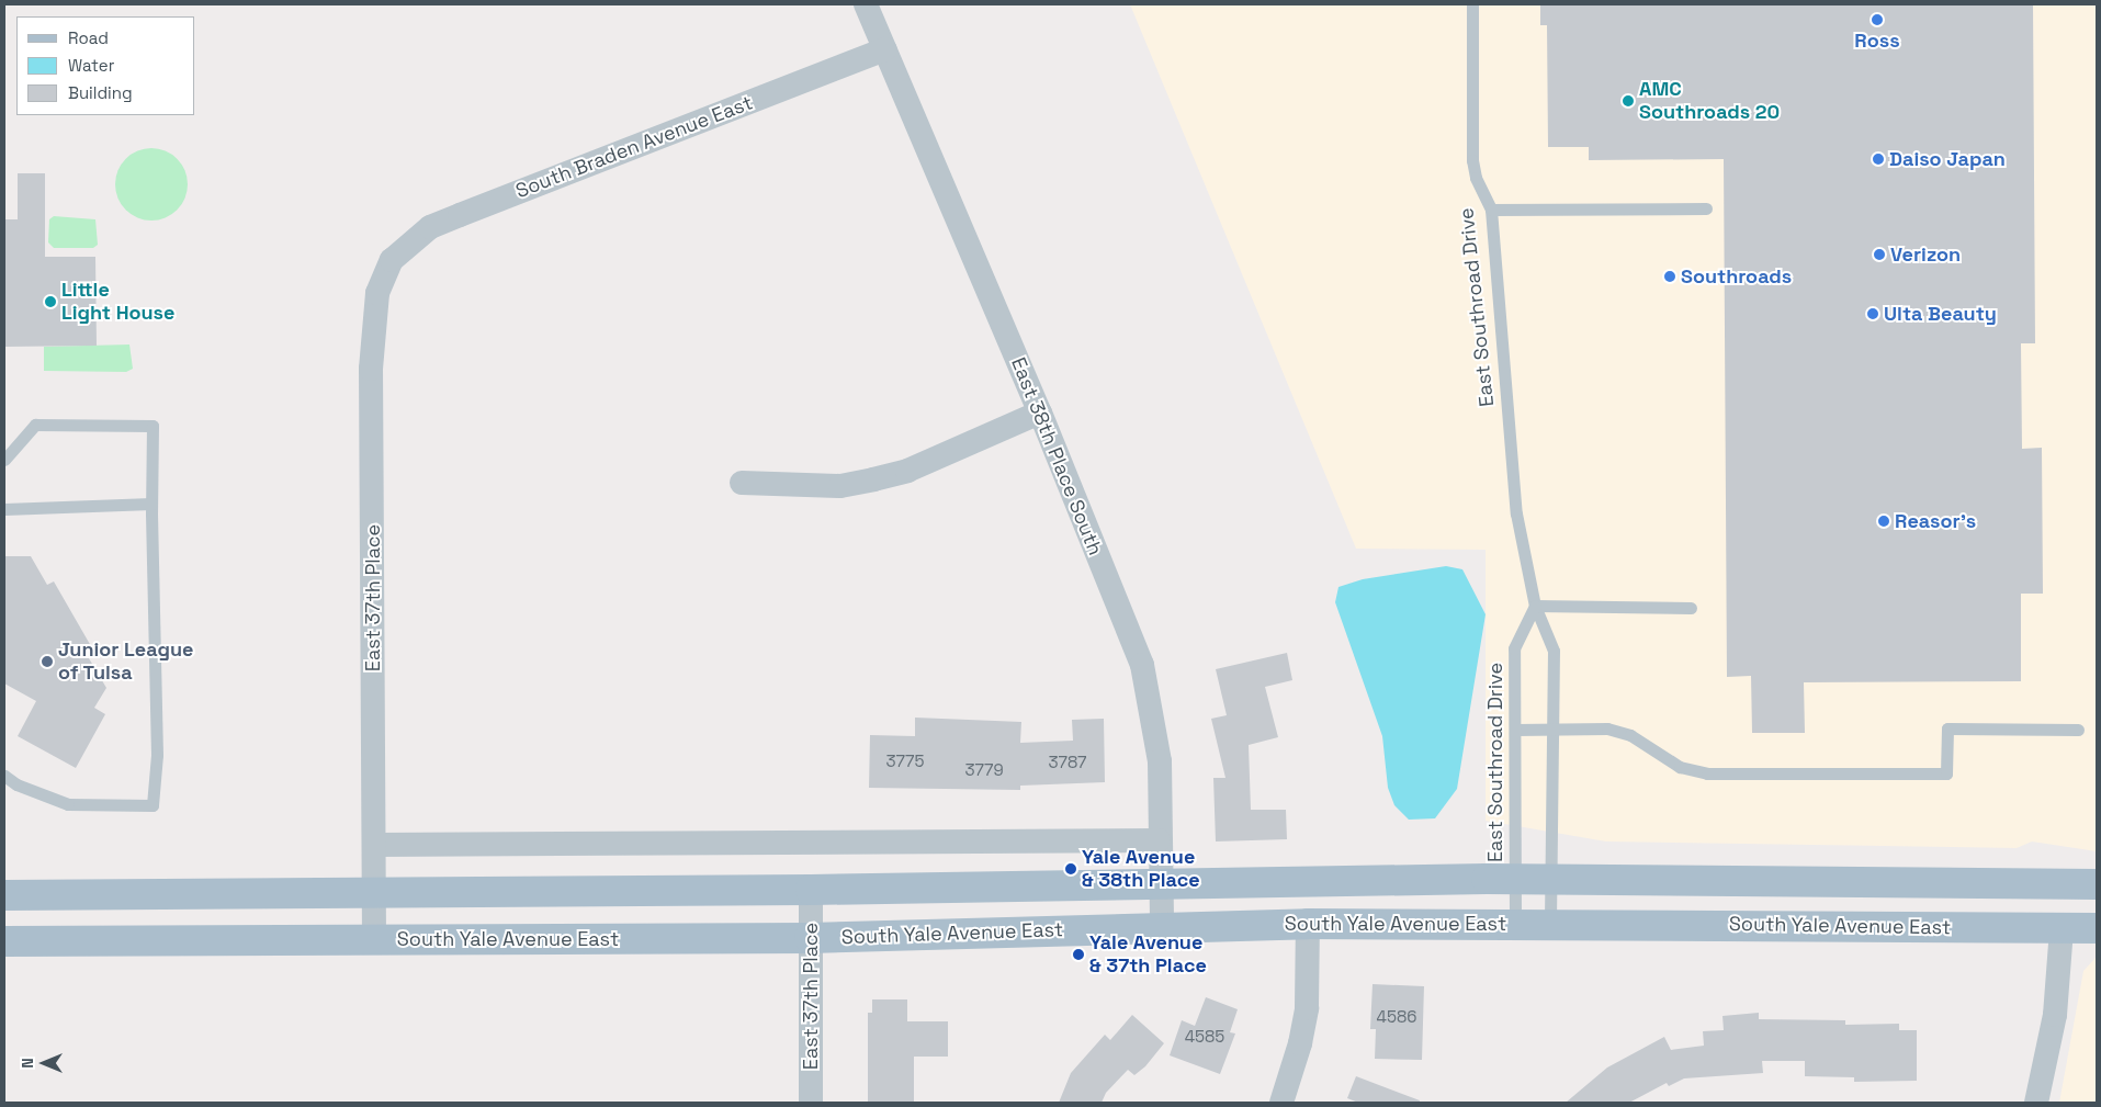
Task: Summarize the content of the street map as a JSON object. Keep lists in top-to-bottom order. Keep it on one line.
{"streets":{"main road":["South Yale Avenue East"],"street":["South Braden Avenue East","East 38th Place South","East 37th Place"],"lane":["East Southroad Drive"]},"crossings":[["South Braden Avenue East","East 38th Place South"],["South Braden Avenue East","East 37th Place"],["East Southroad Drive","South Yale Avenue East"],["East 38th Place South","South Yale Avenue East"],["East 37th Place","South Yale Avenue East"]],"places":["Ross","AMC Southroads 20","Daiso Japan","Verizon","Southroads","Little Light House","Ulta Beauty","Reasor's","Junior League of Tulsa","Yale Avenue & 38th Place","Yale Avenue & 37th Place"],"house_numbers":["3775","3787","3779","4586","4585"],"legend":["Road","Water","Building"],"north":"left"}
